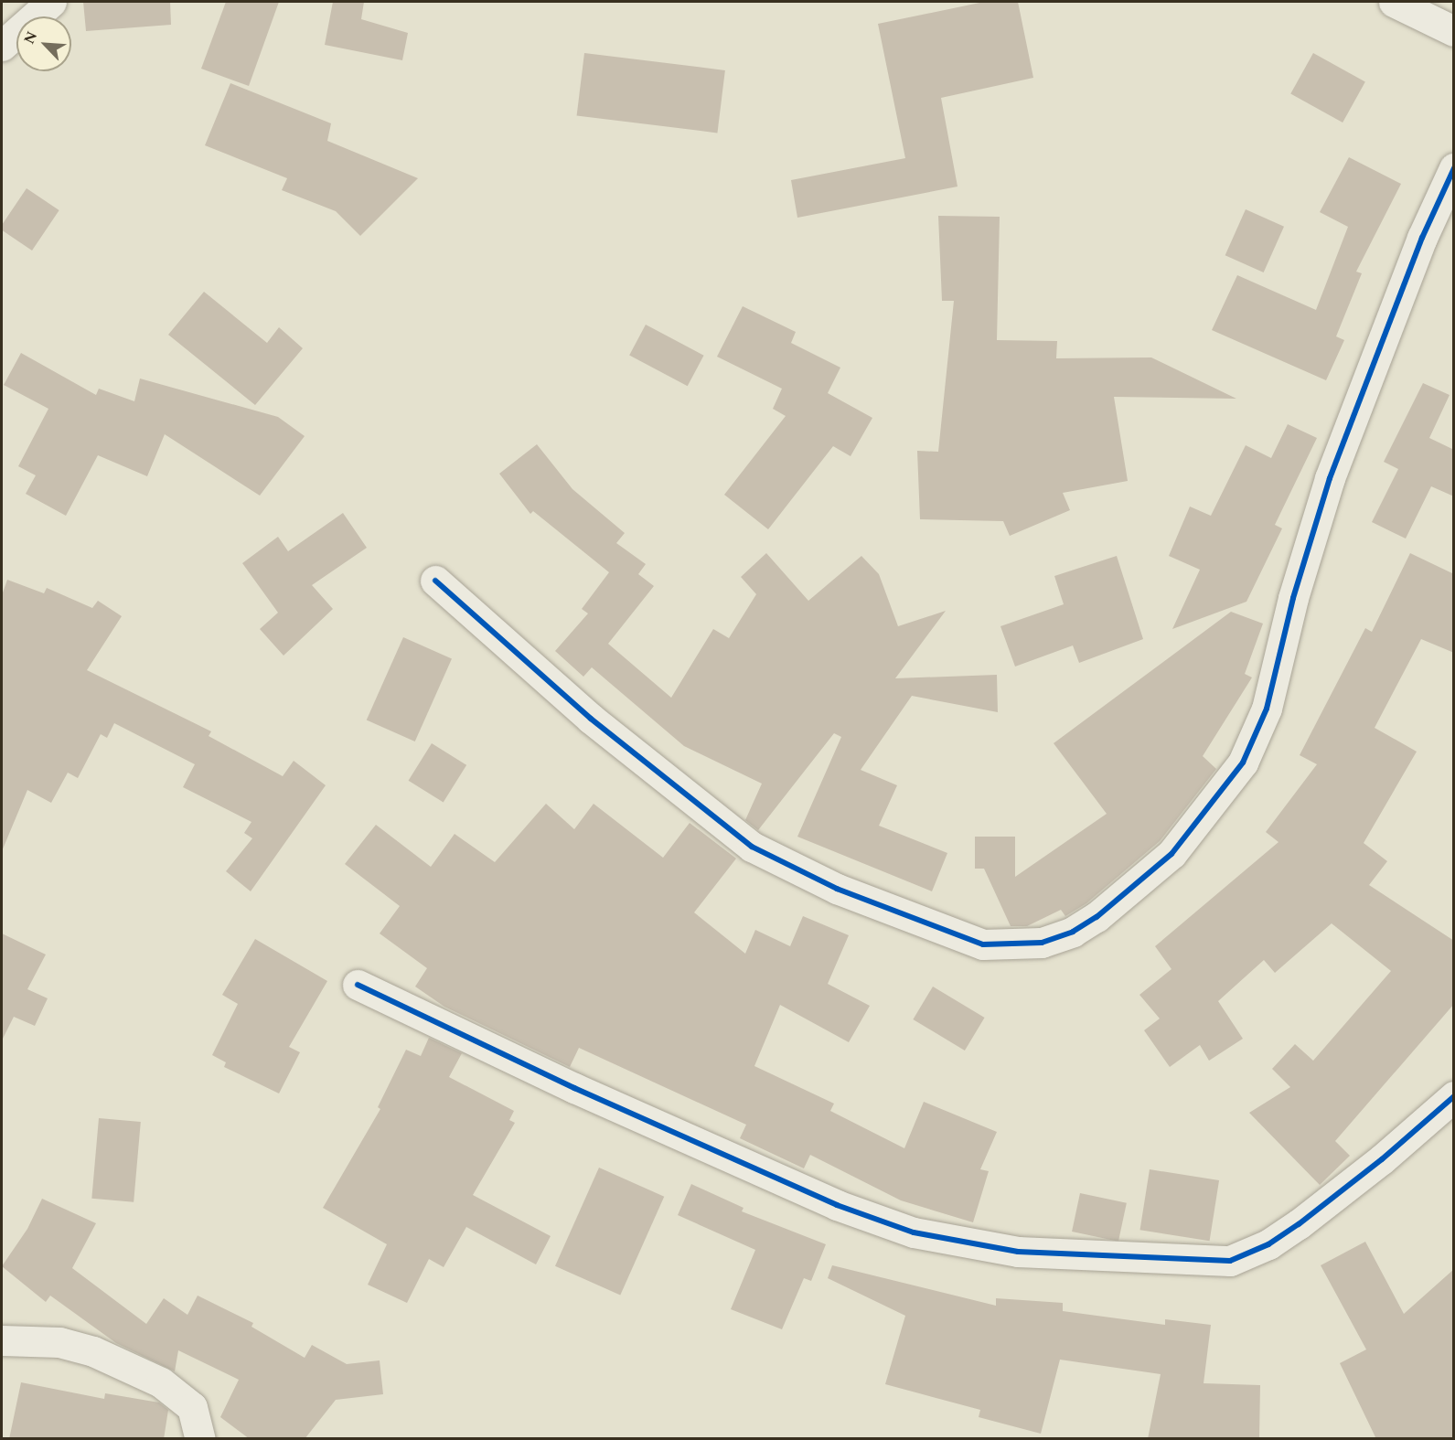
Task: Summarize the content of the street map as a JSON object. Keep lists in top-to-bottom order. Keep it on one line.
{"north":"top left"}
